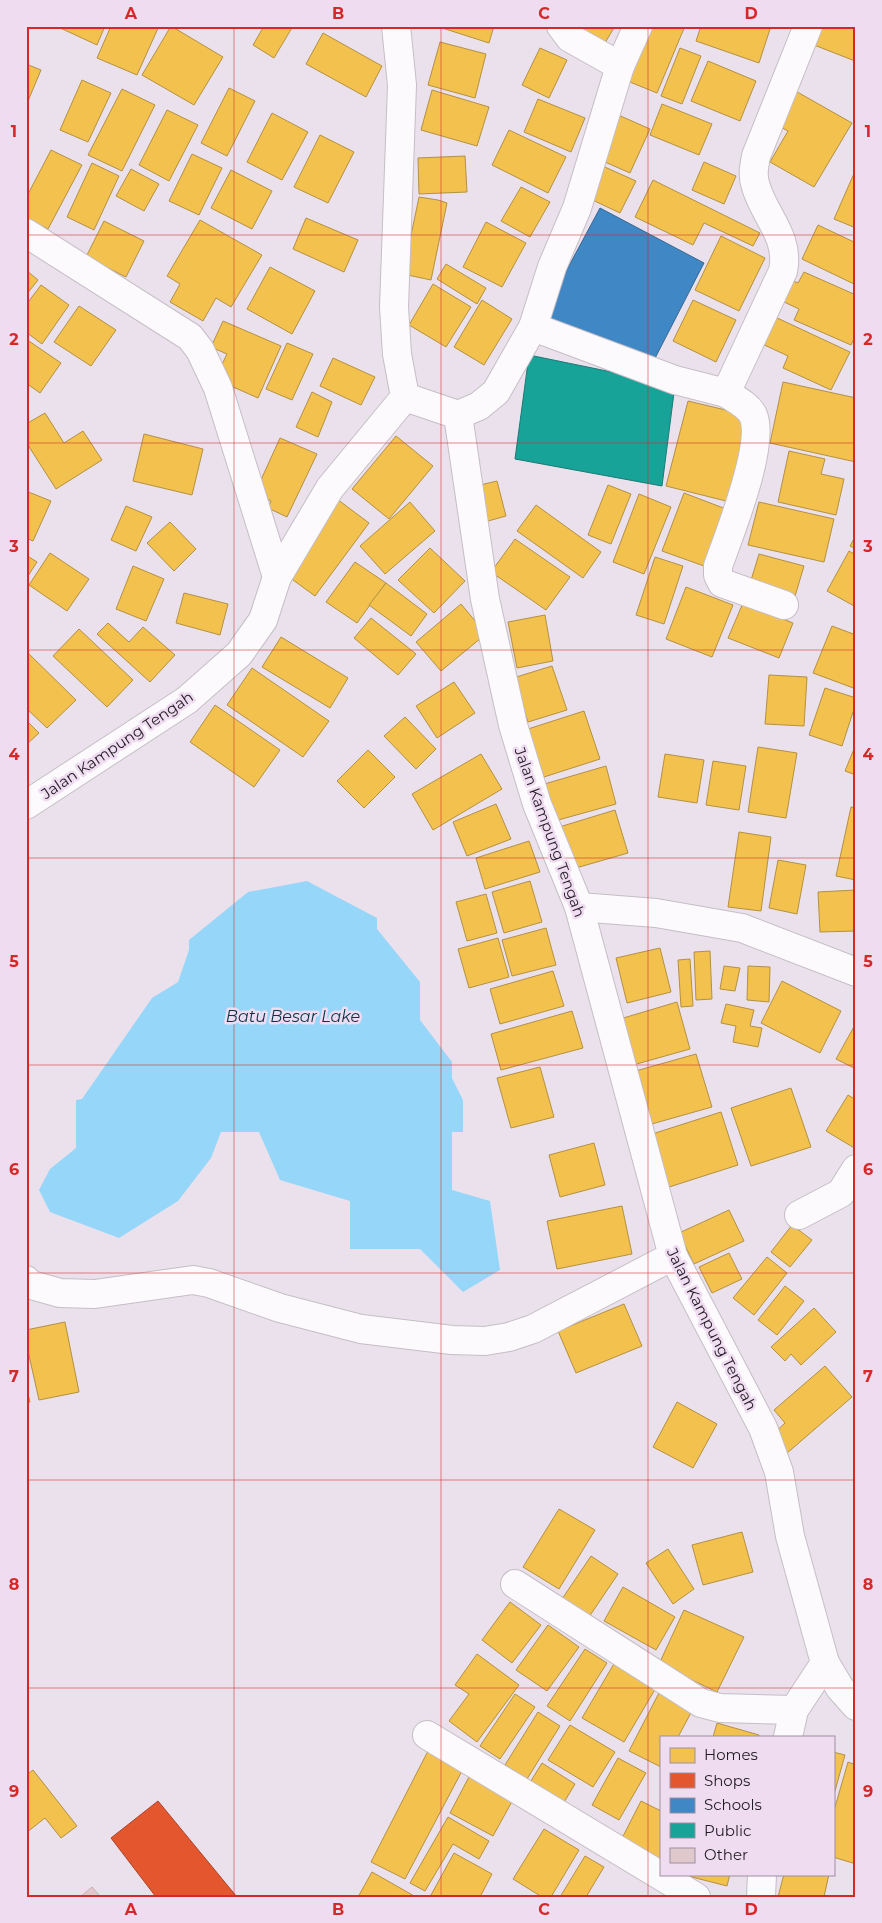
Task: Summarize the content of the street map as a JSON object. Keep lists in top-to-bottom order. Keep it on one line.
{"streets":{"street":["Jalan Kampung Tengah"]},"water":["Batu Besar Lake"],"legend":["Homes","Shops","Schools","Public","Other"],"grid":{"columns":["A","B","C","D"],"rows":["1","2","3","4","5","6","7","8","9"]}}
